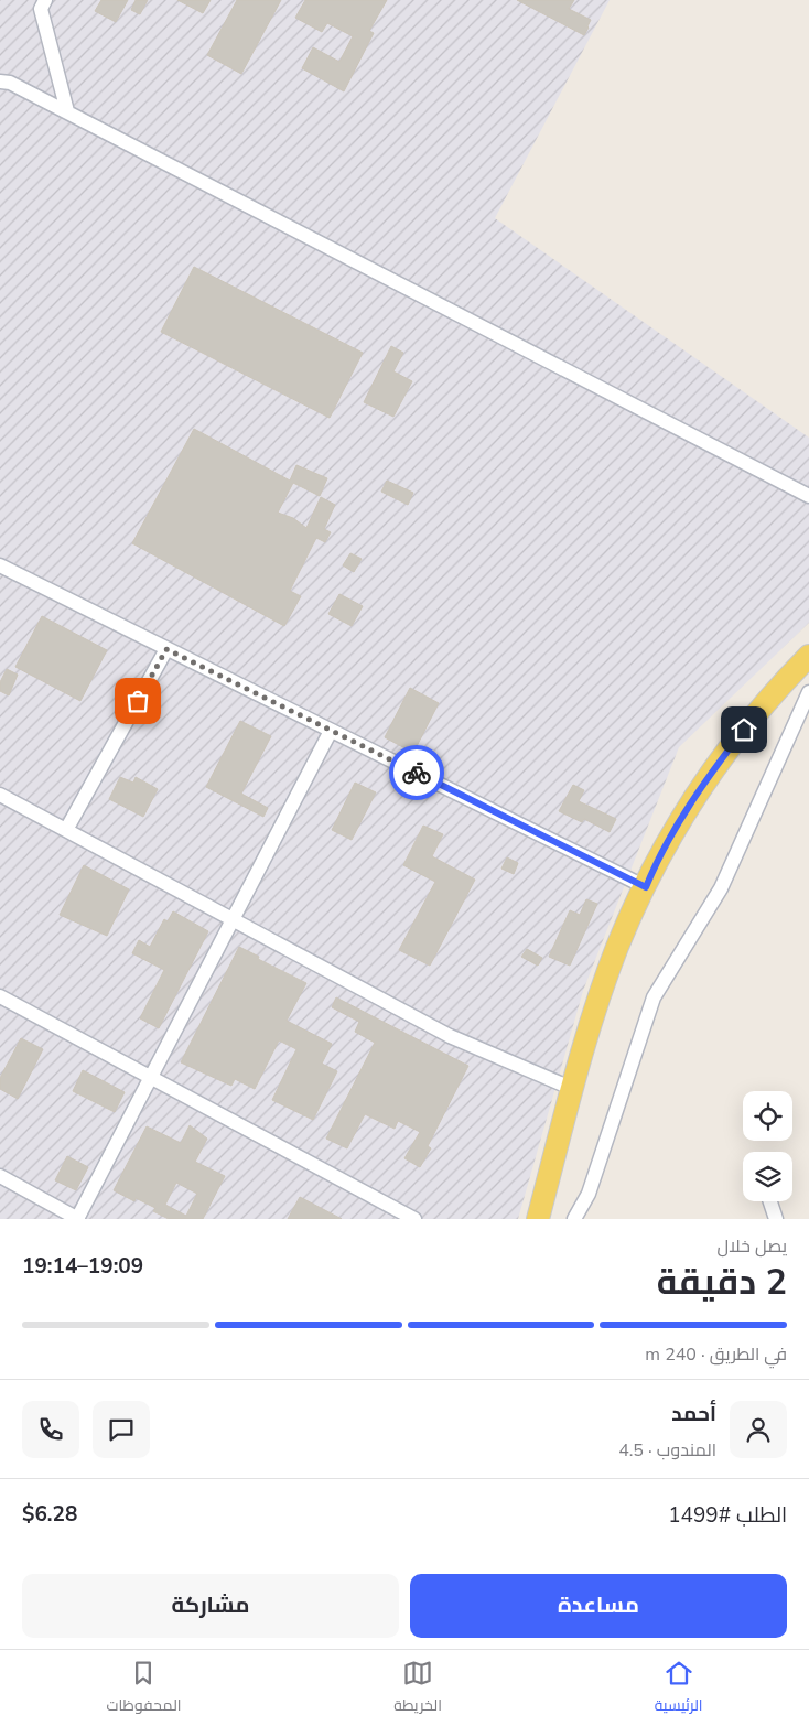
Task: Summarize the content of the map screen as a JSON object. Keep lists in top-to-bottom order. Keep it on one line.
{"page":{"heading":["2 دقيقة","يصل خلال","19:09–19:14"],"panel":["أحمد","المندوب · 4.5","الطلب #1499","$6.28"],"bar":"في الطريق · 240 m","buttons":["مساعدة","مشاركة"],"tabs":["الرئيسية","الخريطة","المحفوظات"]}}
